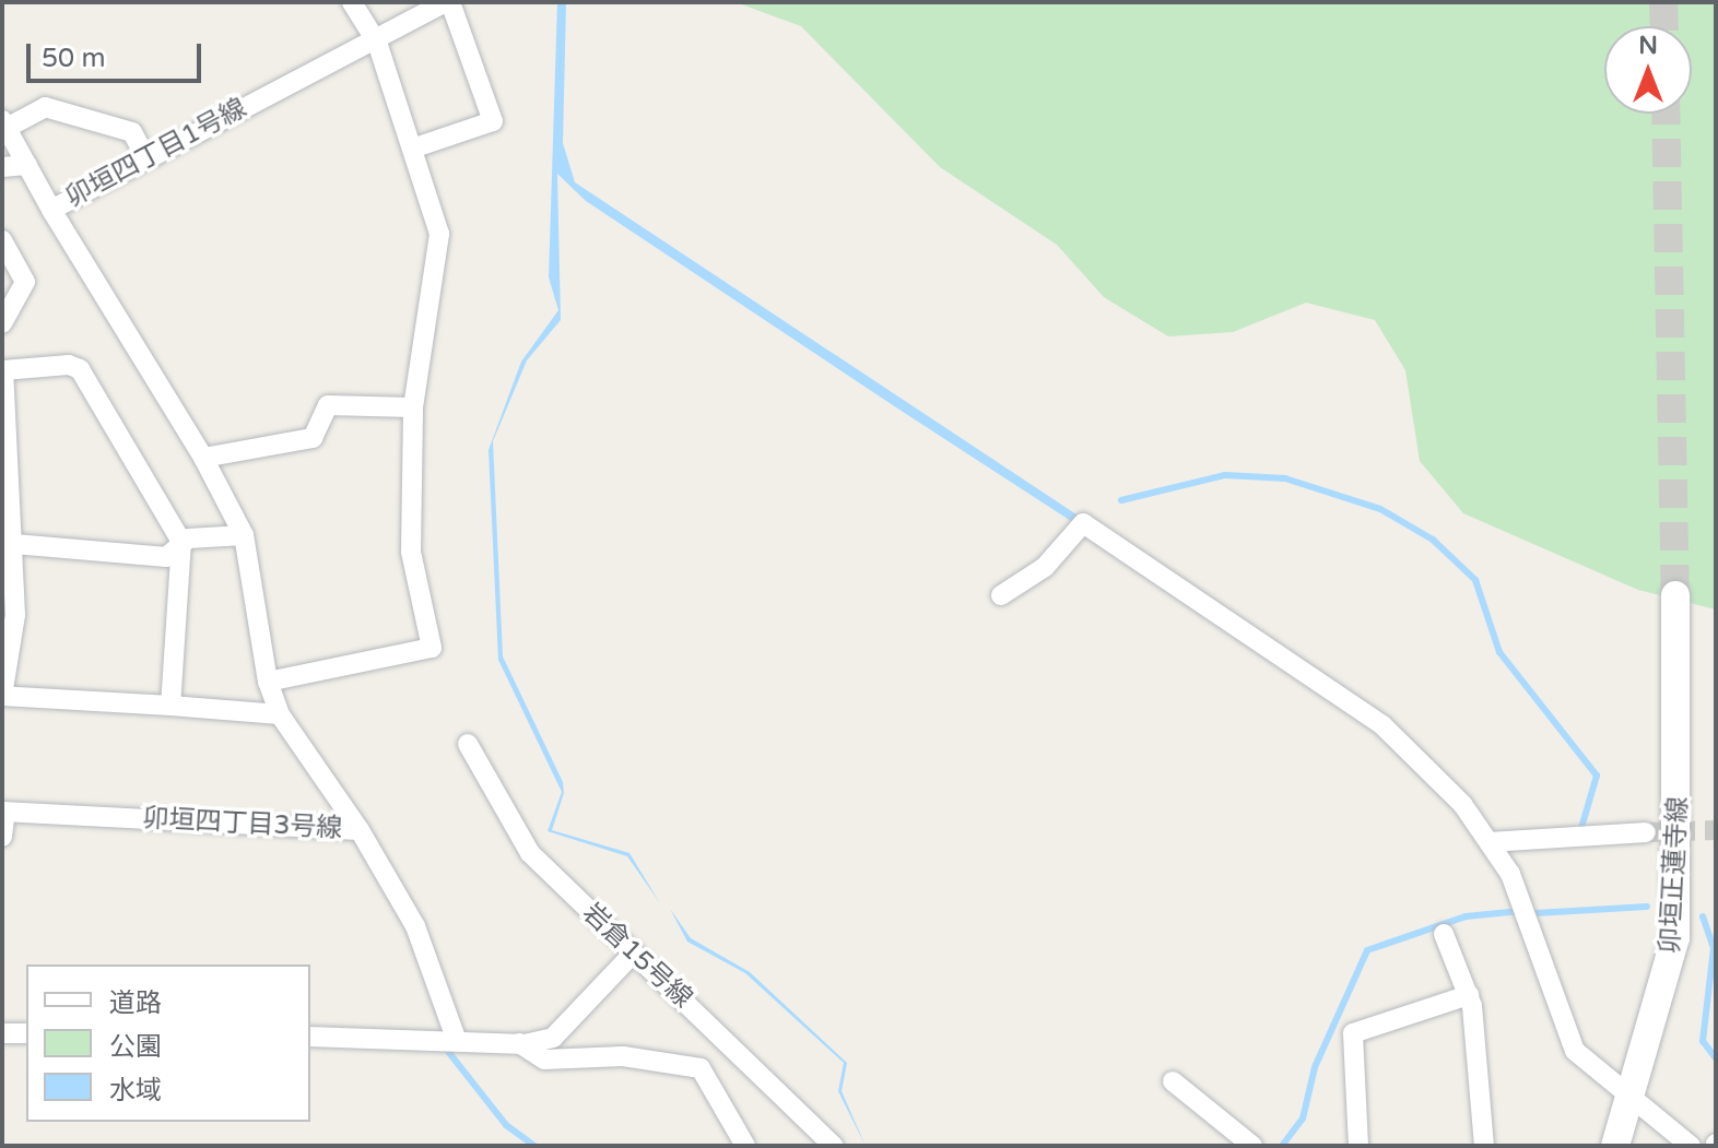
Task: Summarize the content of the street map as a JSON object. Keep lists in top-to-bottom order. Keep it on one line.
{"streets":{"main road":["卯垣正蓮寺線"],"street":["卯垣四丁目1号線","卯垣四丁目3号線","岩倉15号線"]},"crossings":[["卯垣四丁目1号線","卯垣四丁目3号線"]],"legend":["道路","公園","水域"],"scale_bar":"50 m","north":"top"}
